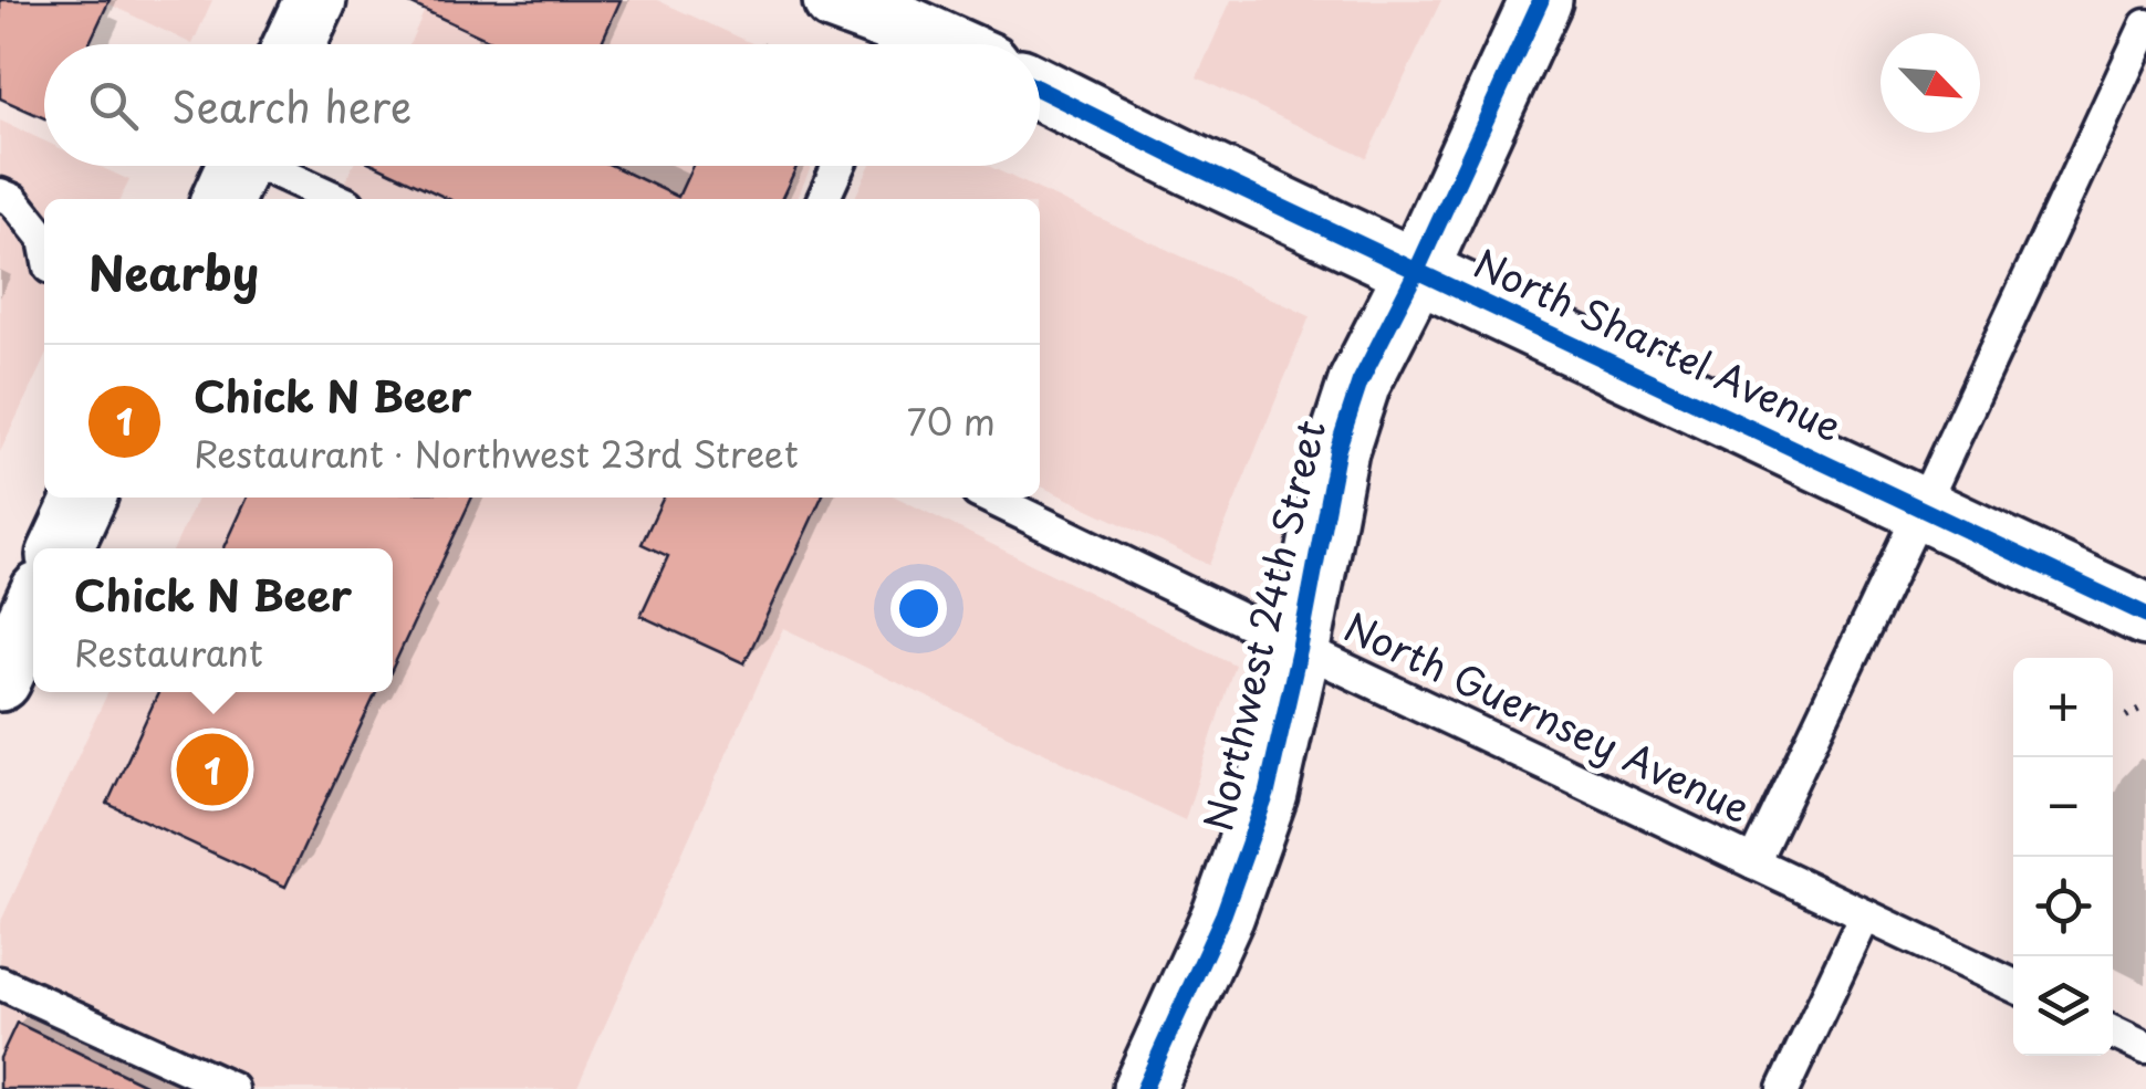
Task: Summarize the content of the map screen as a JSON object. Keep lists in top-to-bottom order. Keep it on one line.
{"streets":{"street":["North Shartel Avenue","Northwest 24th Street"],"lane":["North Guernsey Avenue"]},"crossings":[["North Shartel Avenue","Northwest 24th Street"],["Northwest 24th Street","North Guernsey Avenue"]],"north":"bottom right","page":{"search":"Search here","heading":"Nearby","list":[{"mark":"1","name":"Chick N Beer","note":"Restaurant · Northwest 23rd Street","value":"70 m"}],"popup":["Chick N Beer","Restaurant"],"map_buttons":["+","−"],"pins":"1"}}
